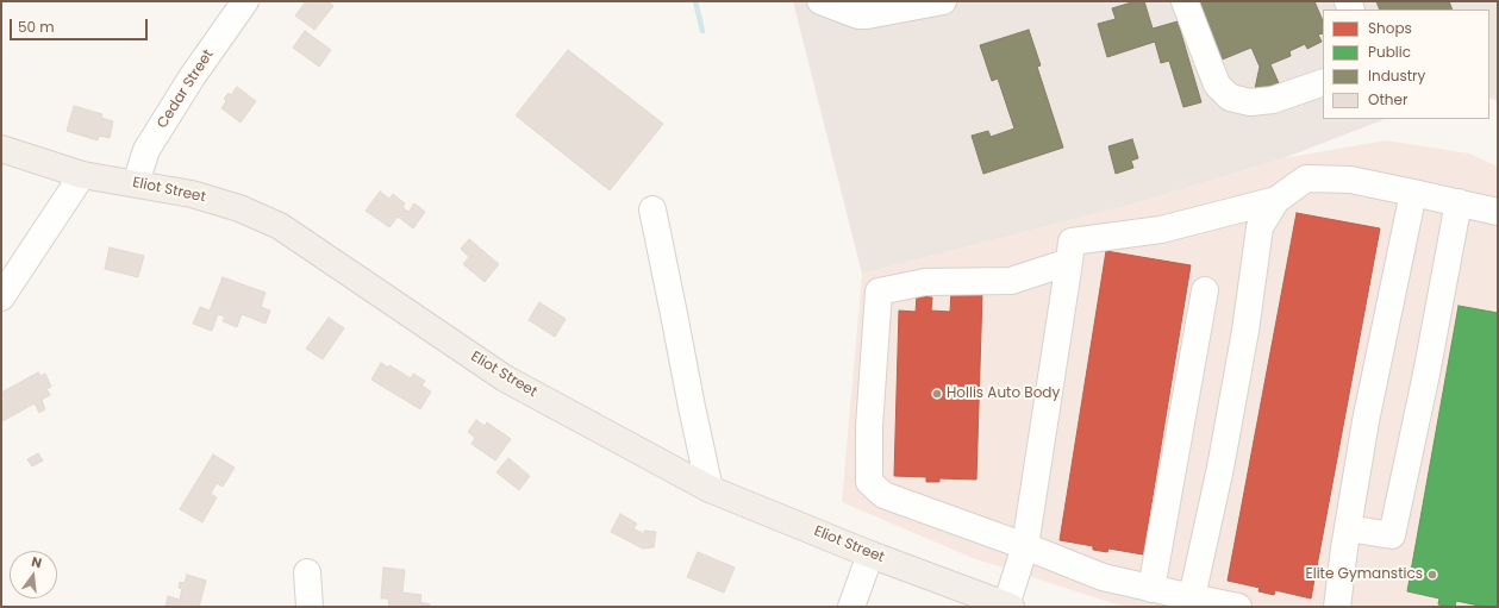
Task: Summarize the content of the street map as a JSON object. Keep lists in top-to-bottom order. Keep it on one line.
{"streets":{"main road":["Eliot Street"],"street":["Cedar Street"]},"crossings":[["Cedar Street","Eliot Street"]],"places":["Hollis Auto Body","Elite Gymanstics"],"legend":["Shops","Public","Industry","Other"],"scale_bar":"50 m","north":"top"}
